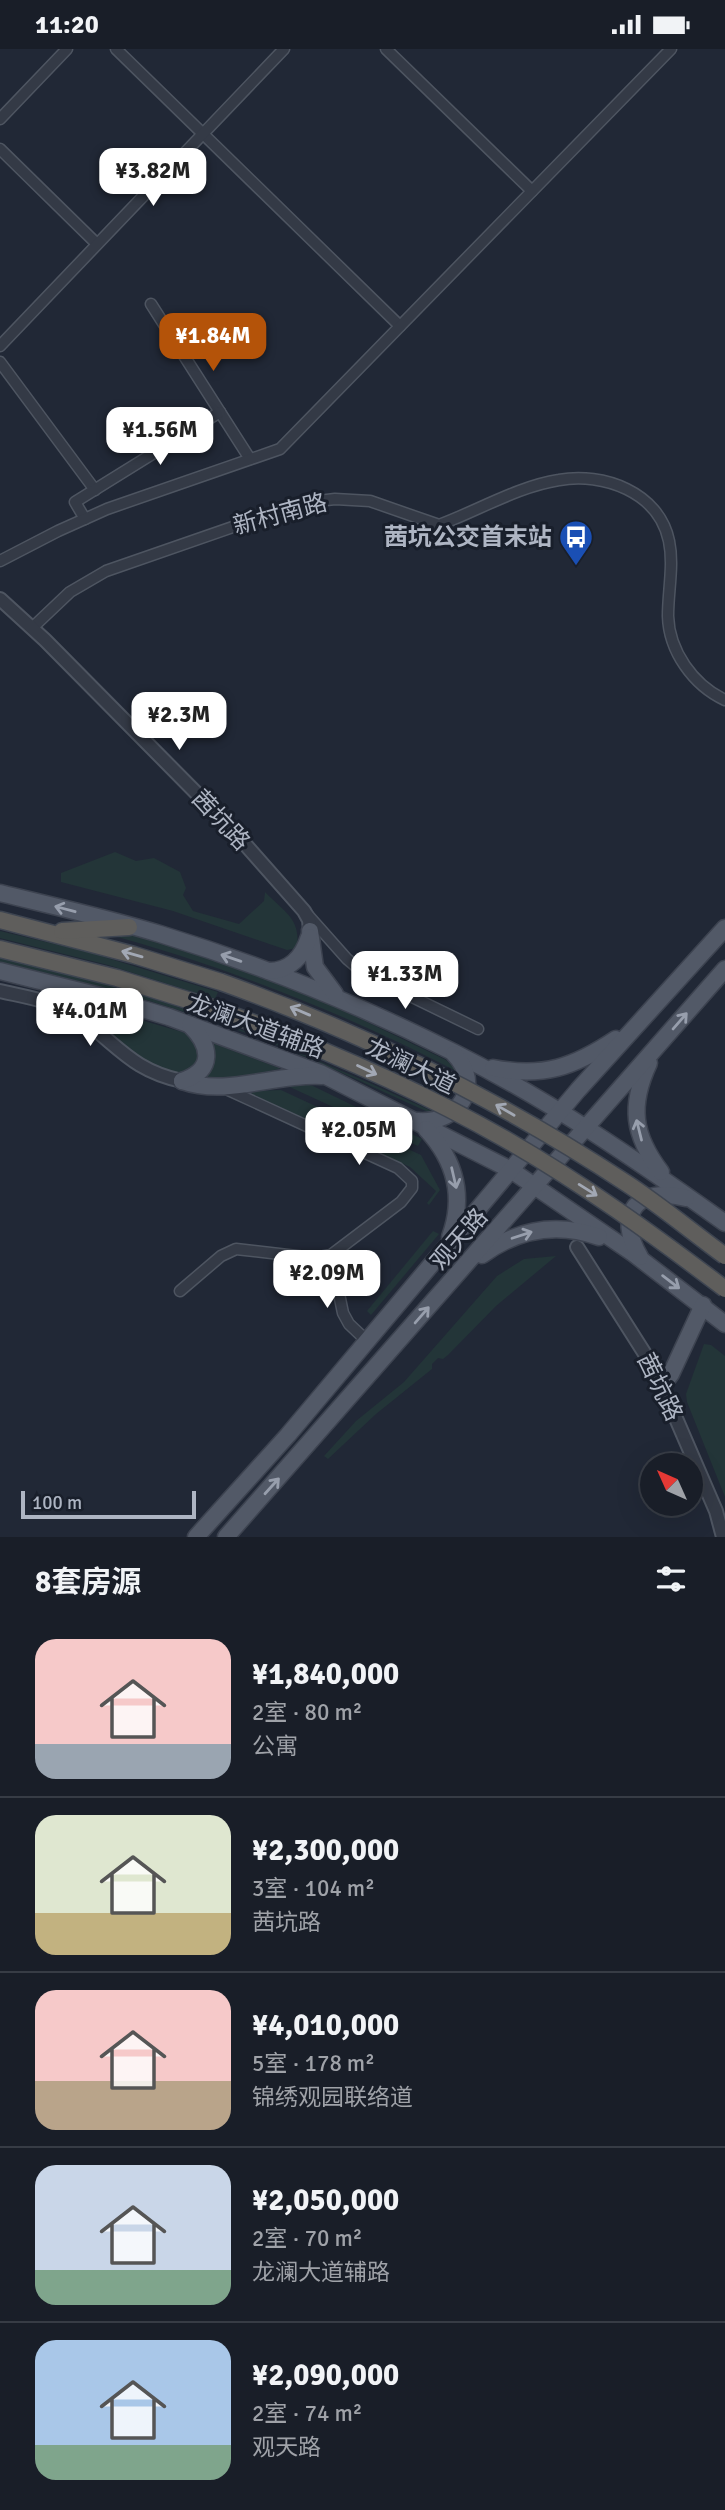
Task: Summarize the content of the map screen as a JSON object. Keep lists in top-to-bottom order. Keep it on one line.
{"streets":{"highway":["龙澜大道"],"main road":["龙澜大道辅路","观天路"],"street":["新村南路","茜坑路"]},"crossings":[["新村南路","茜坑路"],["龙澜大道辅路","观天路"]],"places":{"bus stop":["茜坑公交首末站"]},"scale_bar":"100 m","north":"top left","page":{"status":"11:20","price":["¥3.82M","¥1.84M","¥1.56M","¥2.3M","¥1.33M","¥4.01M","¥2.05M","¥2.09M"],"scale":"100 m","heading":"8套房源","list":[{"name":"¥1,840,000","note":"2室 · 80 m² · 公寓"},{"name":"¥2,300,000","note":"3室 · 104 m² · 茜坑路"},{"name":"¥4,010,000","note":"5室 · 178 m² · 锦绣观园联络道"},{"name":"¥2,050,000","note":"2室 · 70 m² · 龙澜大道辅路"},{"name":"¥2,090,000","note":"2室 · 74 m² · 观天路"}]}}
